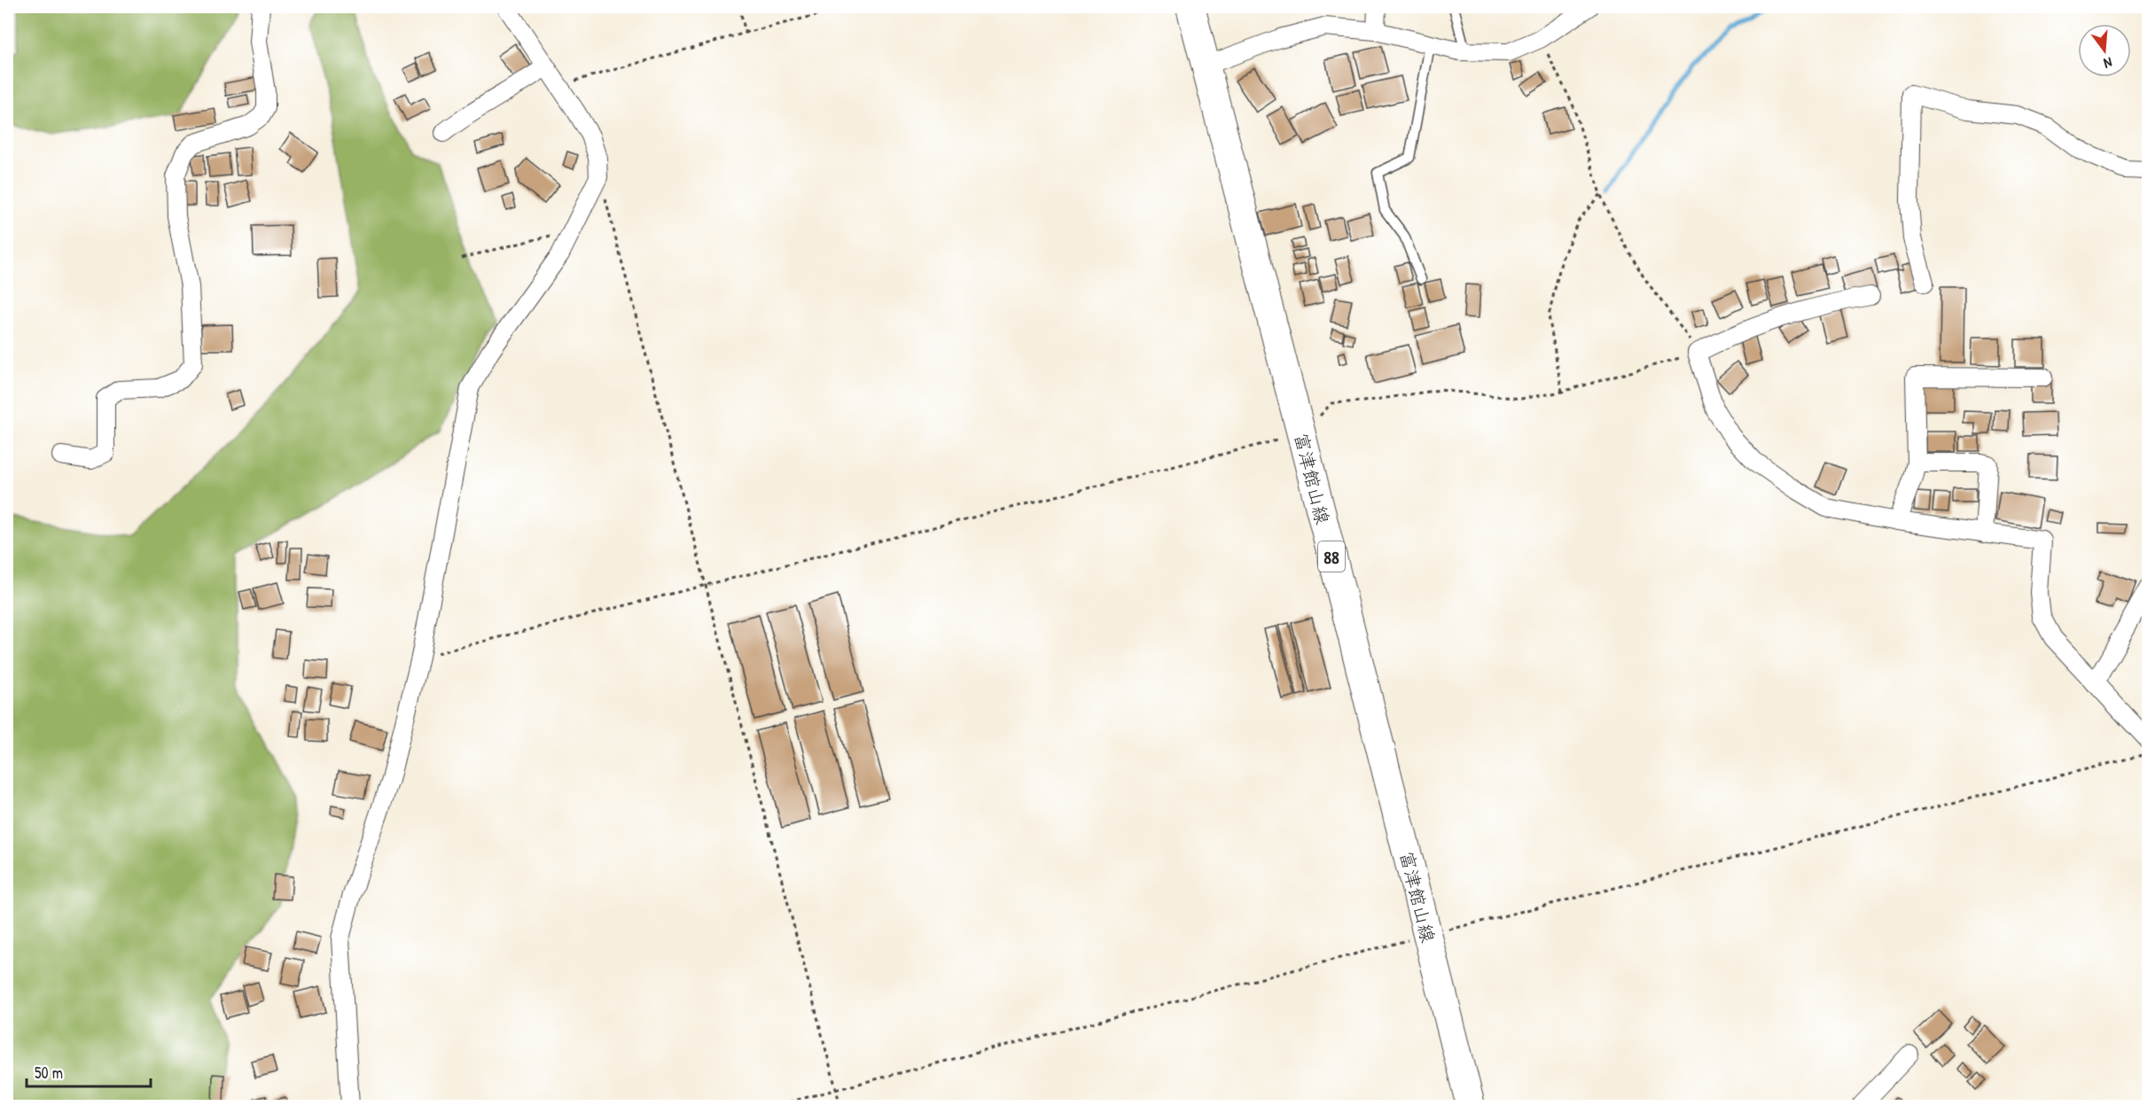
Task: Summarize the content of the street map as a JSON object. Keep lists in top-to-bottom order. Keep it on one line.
{"streets":{"main road":["富津館山線","88"]},"scale_bar":"50 m","north":"bottom"}
